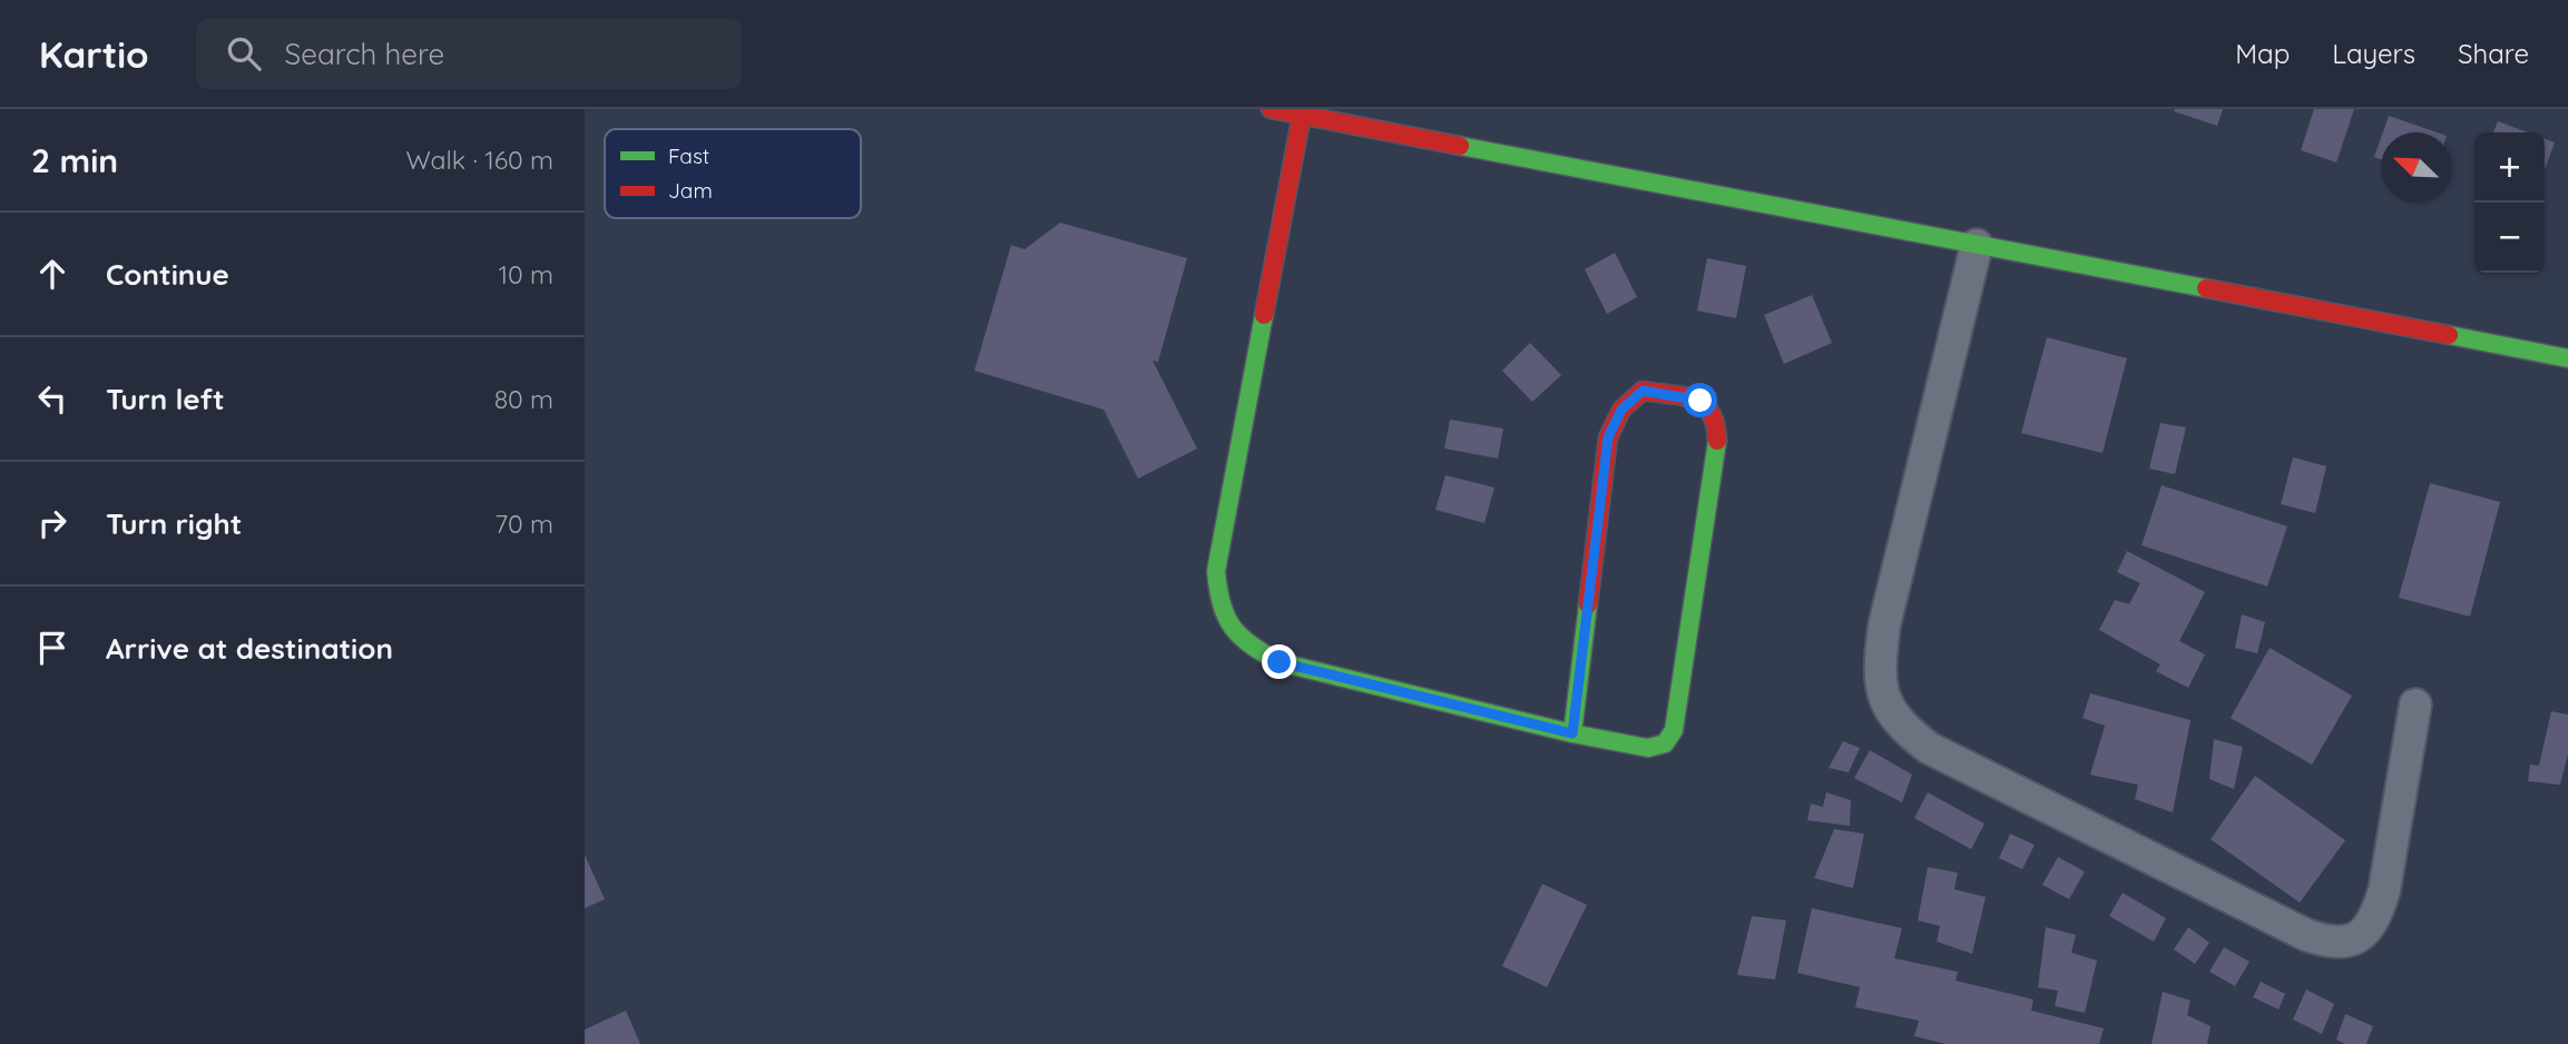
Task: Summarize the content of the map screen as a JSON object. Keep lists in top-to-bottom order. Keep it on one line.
{"legend":["Fast","Jam"],"north":"top left","page":{"header":"Kartio","search":"Search here","nav":["Map","Layers","Share"],"heading":["2 min","Walk · 160 m"],"map_buttons":["+","−"],"list":[["Continue","10 m"],["Turn left","80 m"],["Turn right","70 m"],"Arrive at destination"]}}
